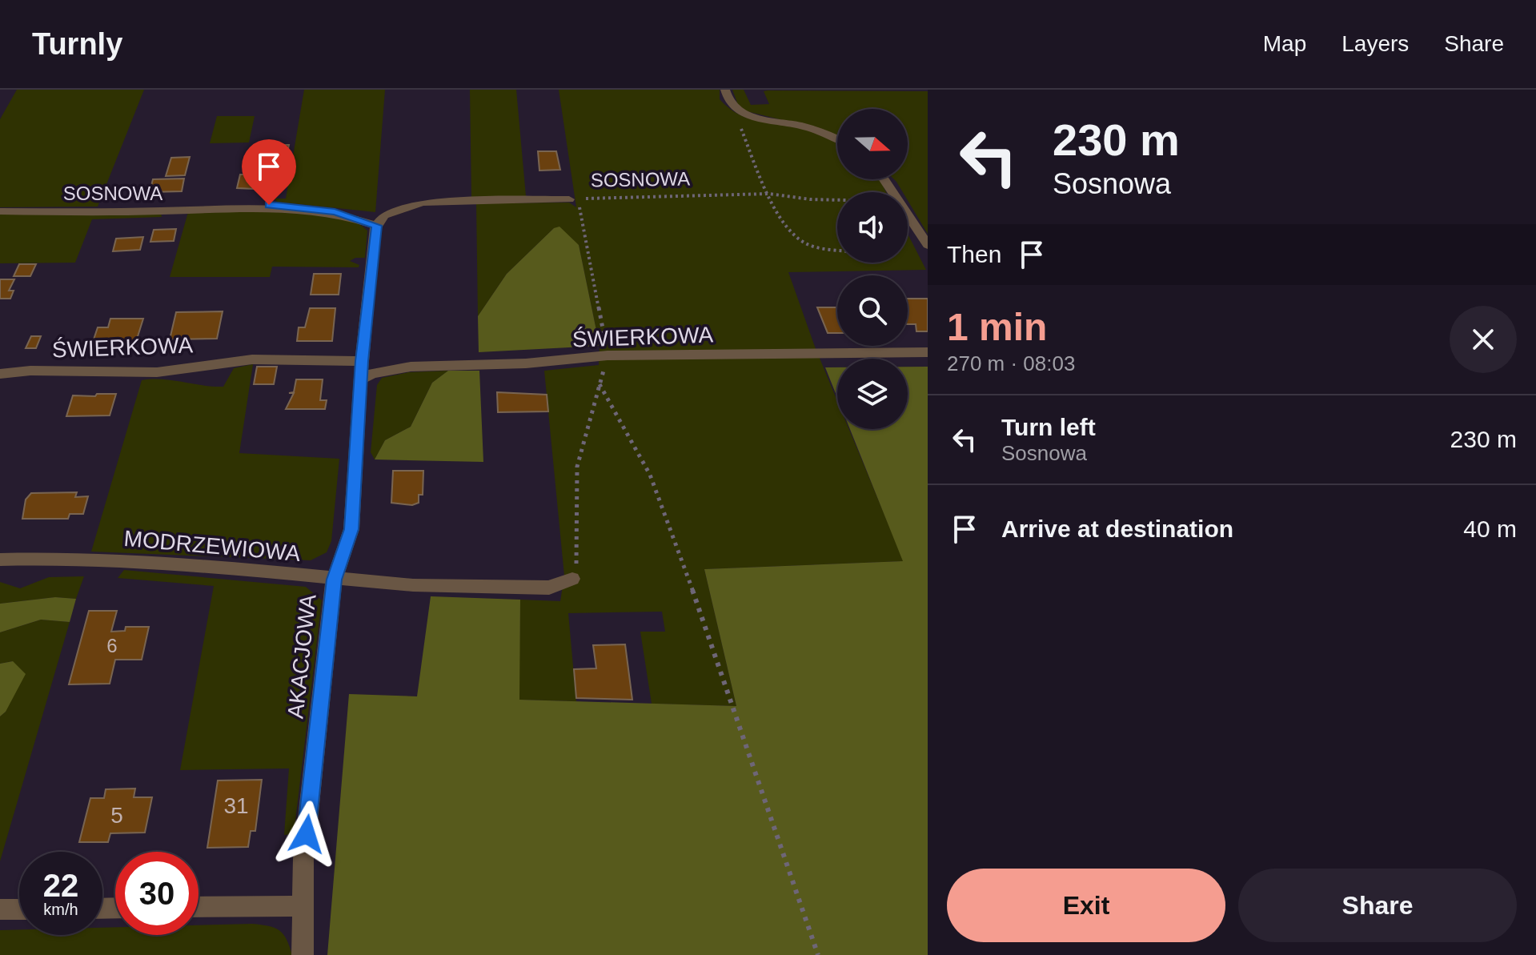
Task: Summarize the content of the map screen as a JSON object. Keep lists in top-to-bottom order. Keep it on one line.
{"streets":{"street":["SOSNOWA","ŚWIERKOWA","MODRZEWIOWA","AKACJOWA"]},"crossings":[["SOSNOWA","AKACJOWA"],["ŚWIERKOWA","AKACJOWA"],["MODRZEWIOWA","AKACJOWA"]],"house_numbers":["6","31","5"],"north":"right","page":{"header":"Turnly","nav":["Map","Layers","Share"],"turn":["230 m","Sosnowa"],"then":"Then","heading":["1 min","270 m · 08:03"],"list":[{"name":"Turn left","note":"Sosnowa","value":"230 m"},{"name":"Arrive at destination","value":"40 m"}],"speed":"22 km/h","limit":"30","buttons":["Exit","Share"]}}
